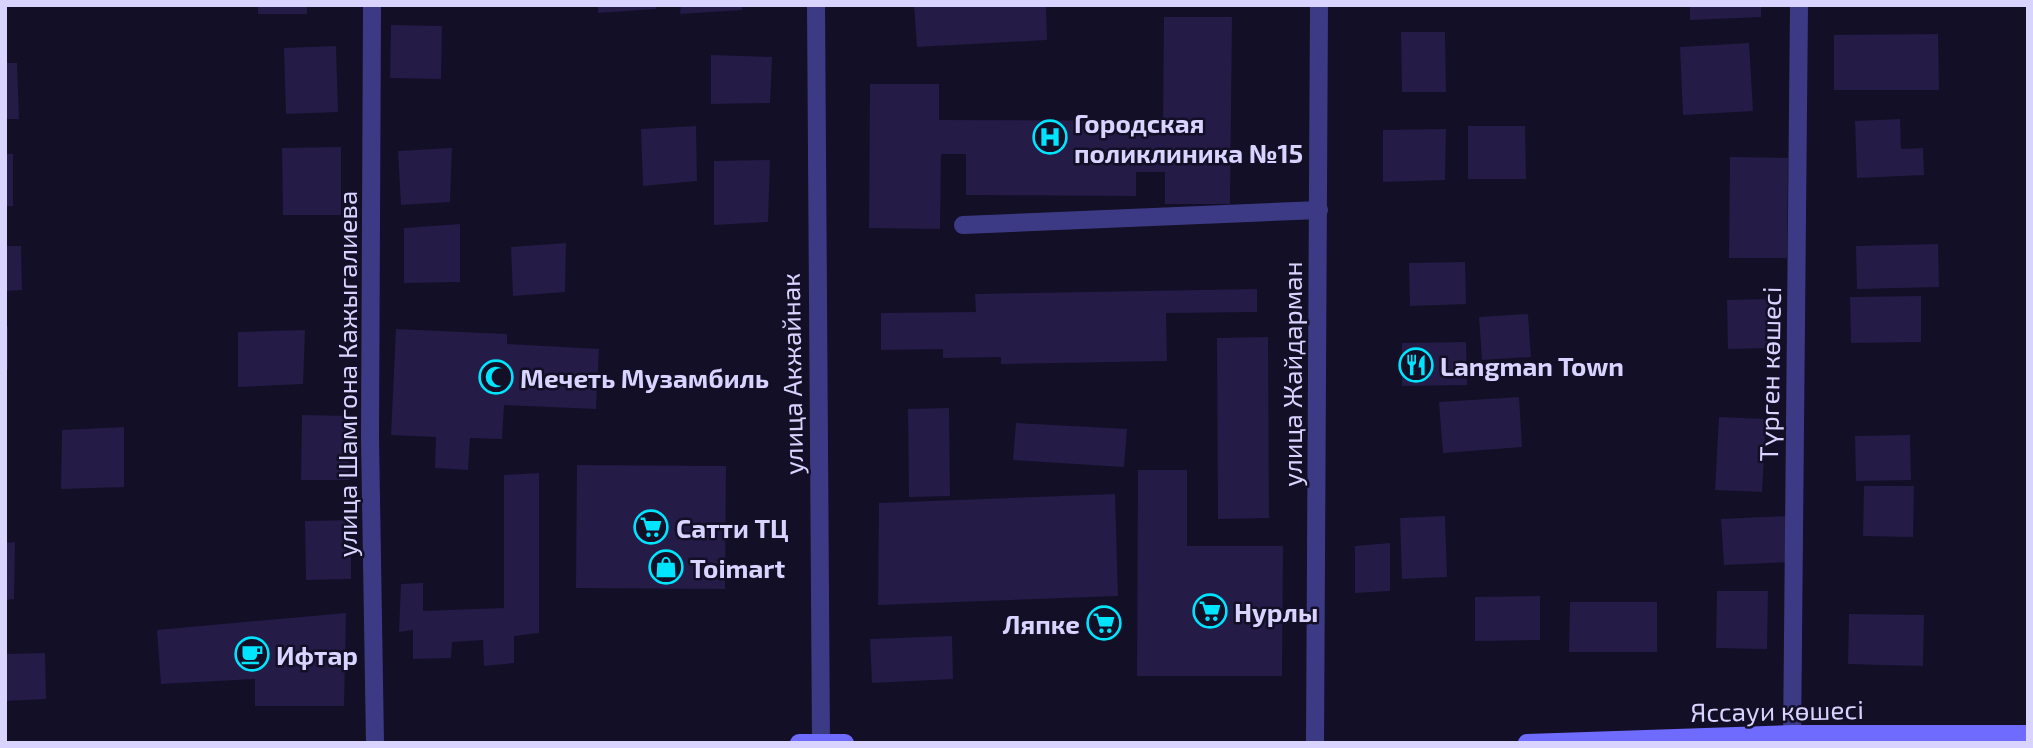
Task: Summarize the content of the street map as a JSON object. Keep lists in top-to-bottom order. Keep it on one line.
{"streets":{"main road":["Яссауи көшесі"],"street":["улица Шамгона Кажыгалиева","улица Акжайнак","улица Жайдарман","Түрген көшесі"]},"crossings":[["Түрген көшесі","Яссауи көшесі"]],"places":{"hospital":["Городская поликлиника №15"],"restaurant":["Langman Town"],"mosque":["Мечеть Музамбиль"],"supermarket":["Сатти ТЦ","Нурлы","Ляпке"],"shop":["Toimart"],"cafe":["Ифтар"]}}
